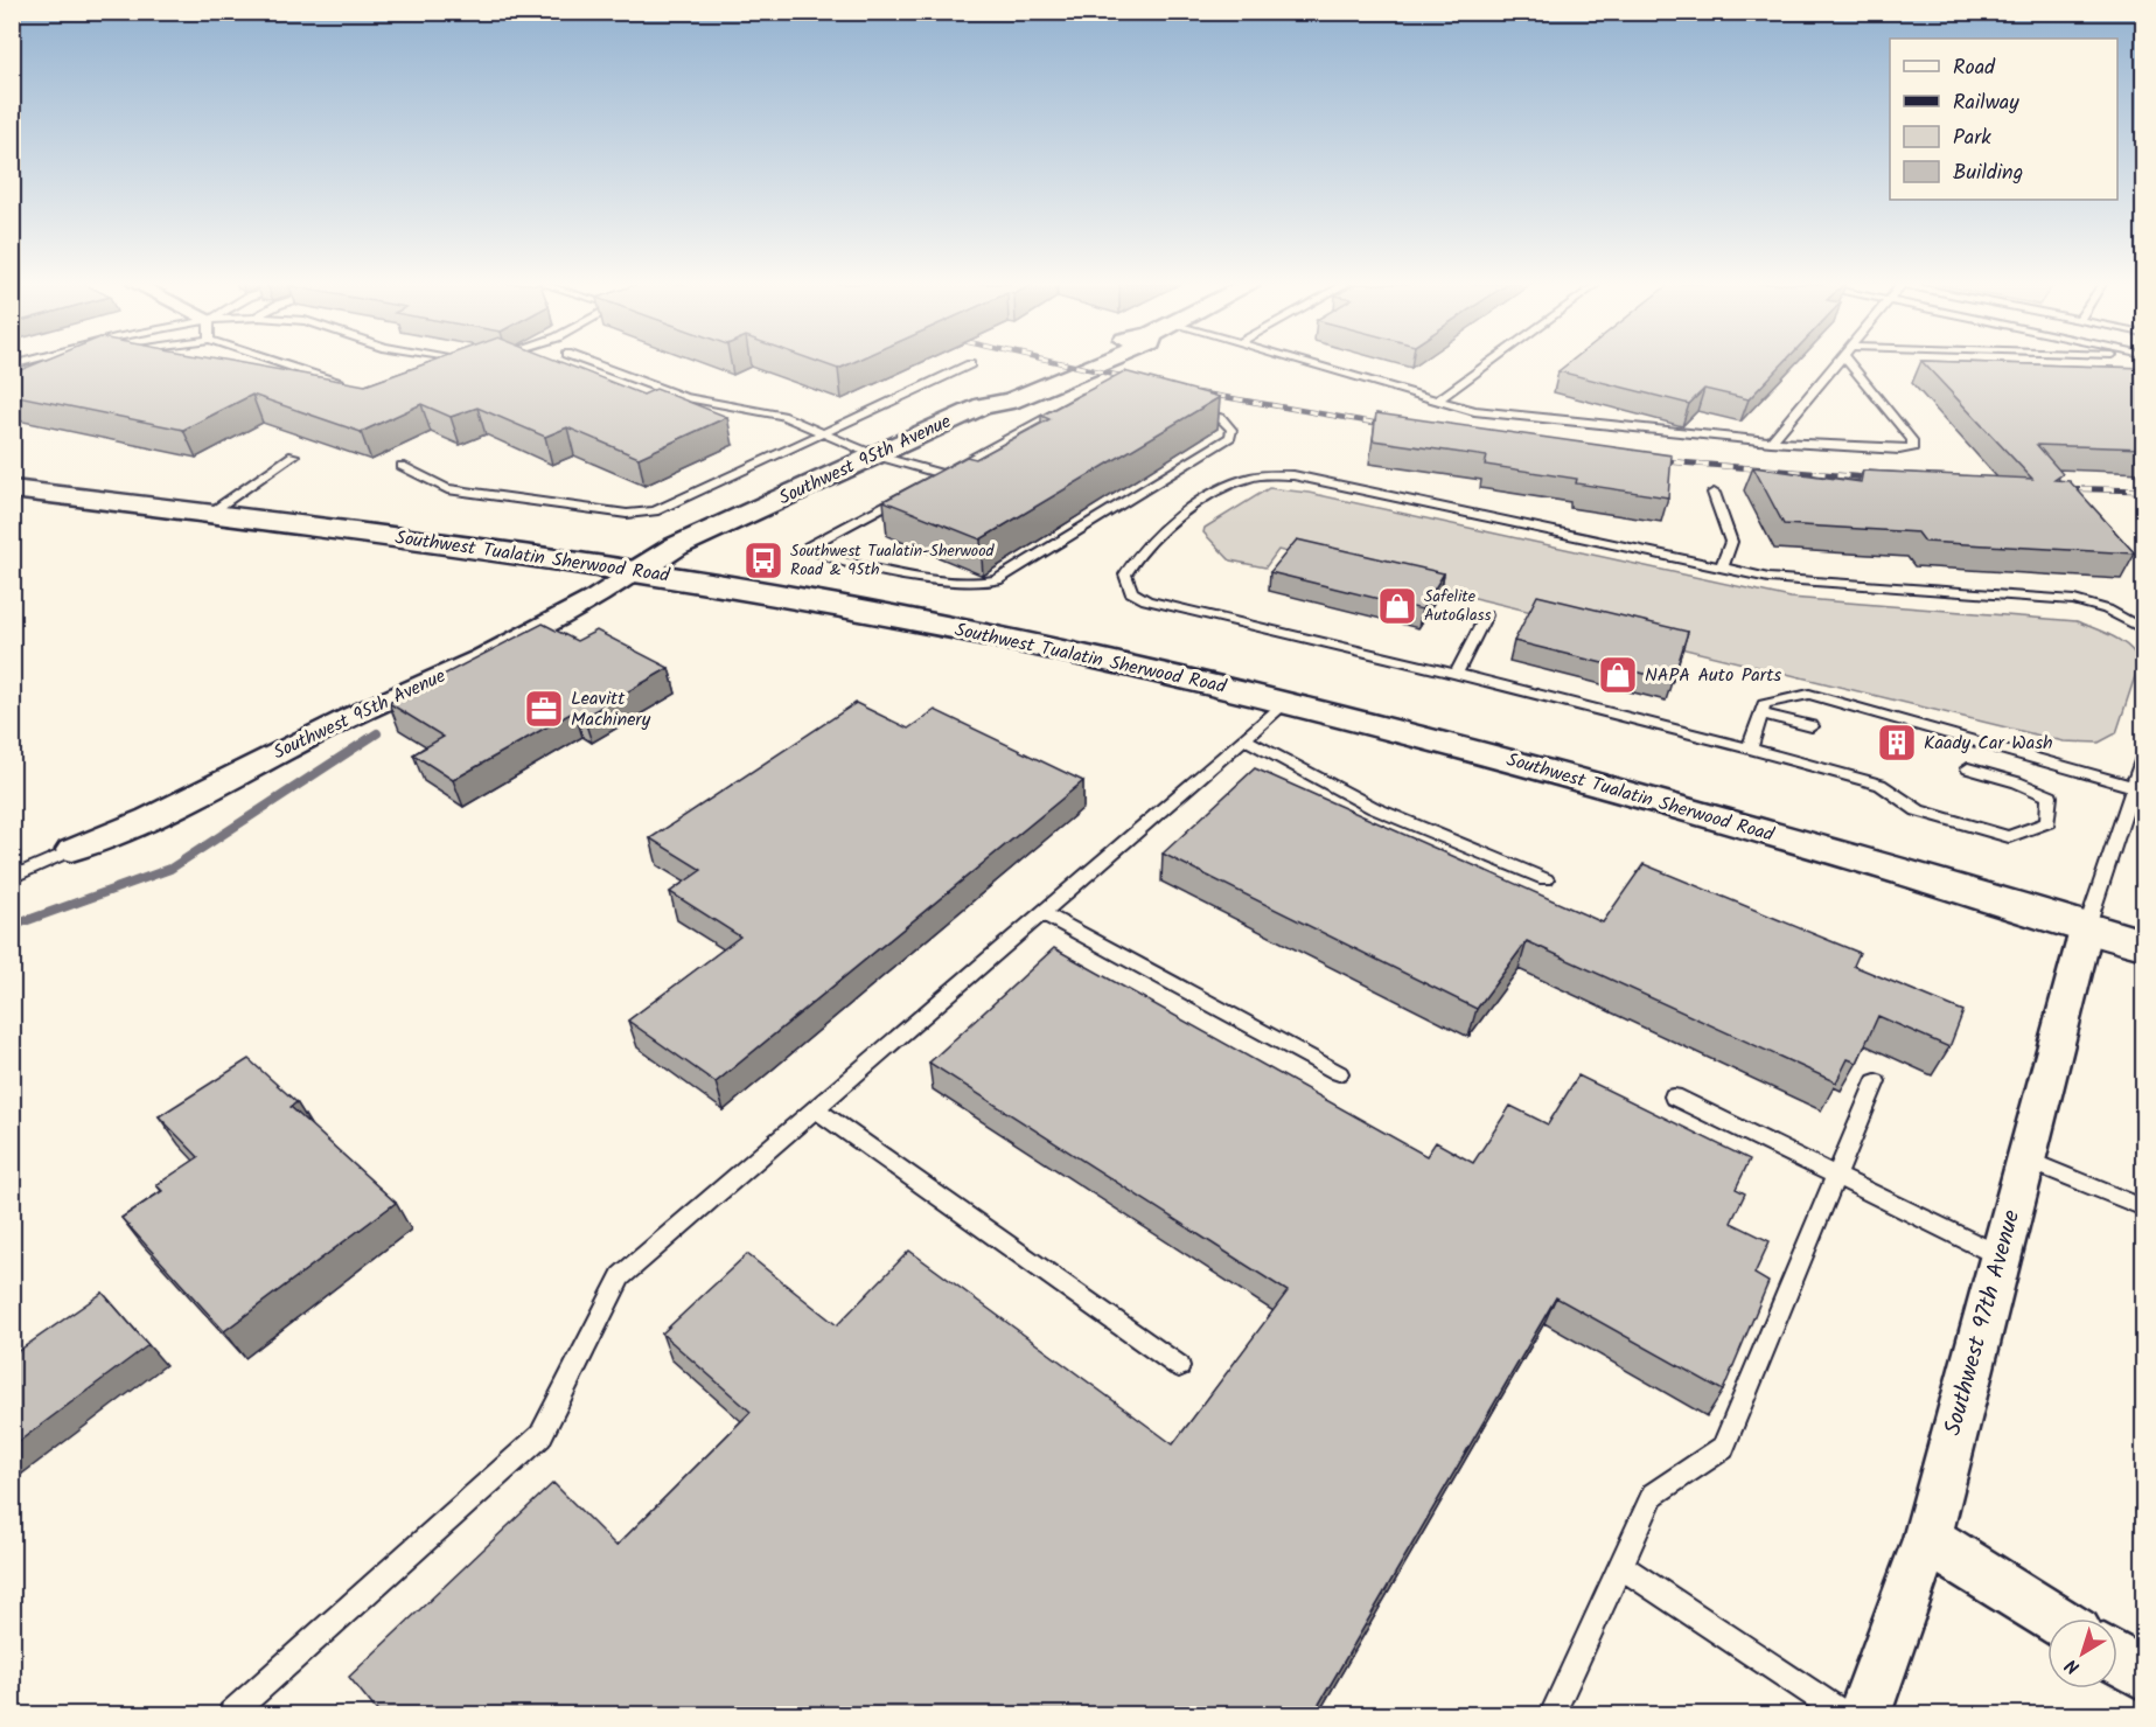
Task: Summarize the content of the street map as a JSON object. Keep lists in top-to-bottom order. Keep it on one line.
{"streets":{"main road":["Southwest 95th Avenue","Southwest Tualatin Sherwood Road"],"street":["Southwest 97th Avenue"]},"crossings":[["Southwest 95th Avenue","Southwest Tualatin Sherwood Road"],["Southwest Tualatin Sherwood Road","Southwest 97th Avenue"]],"places":{"bus stop":["Southwest Tualatin-Sherwood Road & 95th"],"shop":["Safelite AutoGlass","NAPA Auto Parts"],"office":["Leavitt Machinery"],"building":["Kaady Car Wash"]},"legend":["Road","Railway","Park","Building"],"north":"bottom left"}
